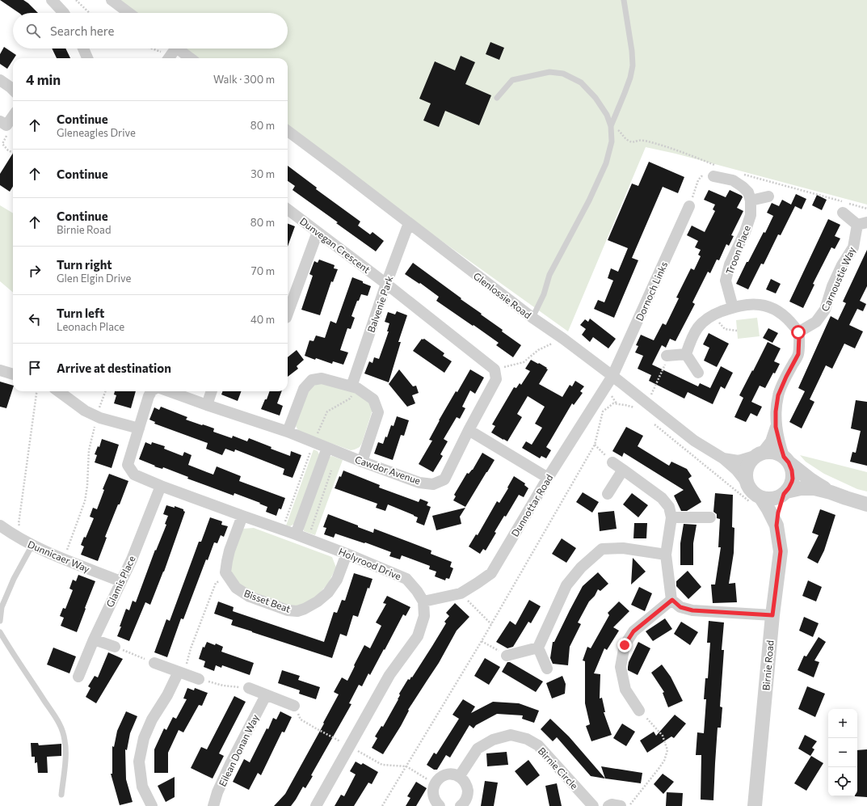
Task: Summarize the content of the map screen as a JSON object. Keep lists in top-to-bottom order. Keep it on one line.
{"streets":{"street":["Dunvegan Crescent","Troon Place","Carnoustie Way","Dornoch Links","Glenlossie Road","Balvenie Park","Cawdor Avenue","Dunnottar Road","Dunnicaer Way","Holyrood Drive","Glamis Place","Bisset Beat","Birnie Road","Eilean Donan Way","Birnie Circle"]},"crossings":[["Dunvegan Crescent","Balvenie Park"],["Dornoch Links","Glenlossie Road"],["Dornoch Links","Dunnottar Road"],["Glenlossie Road","Balvenie Park"],["Glenlossie Road","Dunnottar Road"],["Glenlossie Road","Birnie Road"],["Cawdor Avenue","Holyrood Drive"],["Dunnottar Road","Holyrood Drive"],["Dunnicaer Way","Glamis Place"],["Holyrood Drive","Glamis Place"],["Holyrood Drive","Bisset Beat"]],"page":{"search":"Search here","heading":["4 min","Walk · 300 m"],"list":[["Continue","Gleneagles Drive","80 m"],["Continue","30 m"],["Continue","Birnie Road","80 m"],["Turn right","Glen Elgin Drive","70 m"],["Turn left","Leonach Place","40 m"],"Arrive at destination"],"map_buttons":["+","−"]}}
